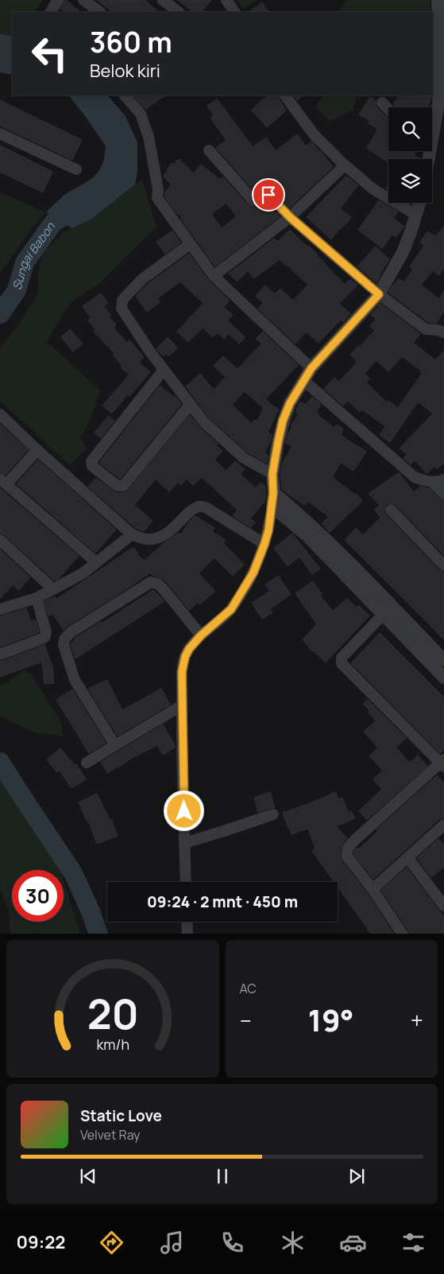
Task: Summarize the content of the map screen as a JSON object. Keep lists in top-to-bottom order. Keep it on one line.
{"water":["Sungai Babon"],"page":{"turn":["360 m","Belok kiri"],"limit":"30","trip":"09:24 · 2 mnt · 450 m","tile":"AC","heat":["−","19°","+"],"song":["Static Love","Velvet Ray"],"tabs":"09:22","gauge":["20","km/h"]}}
